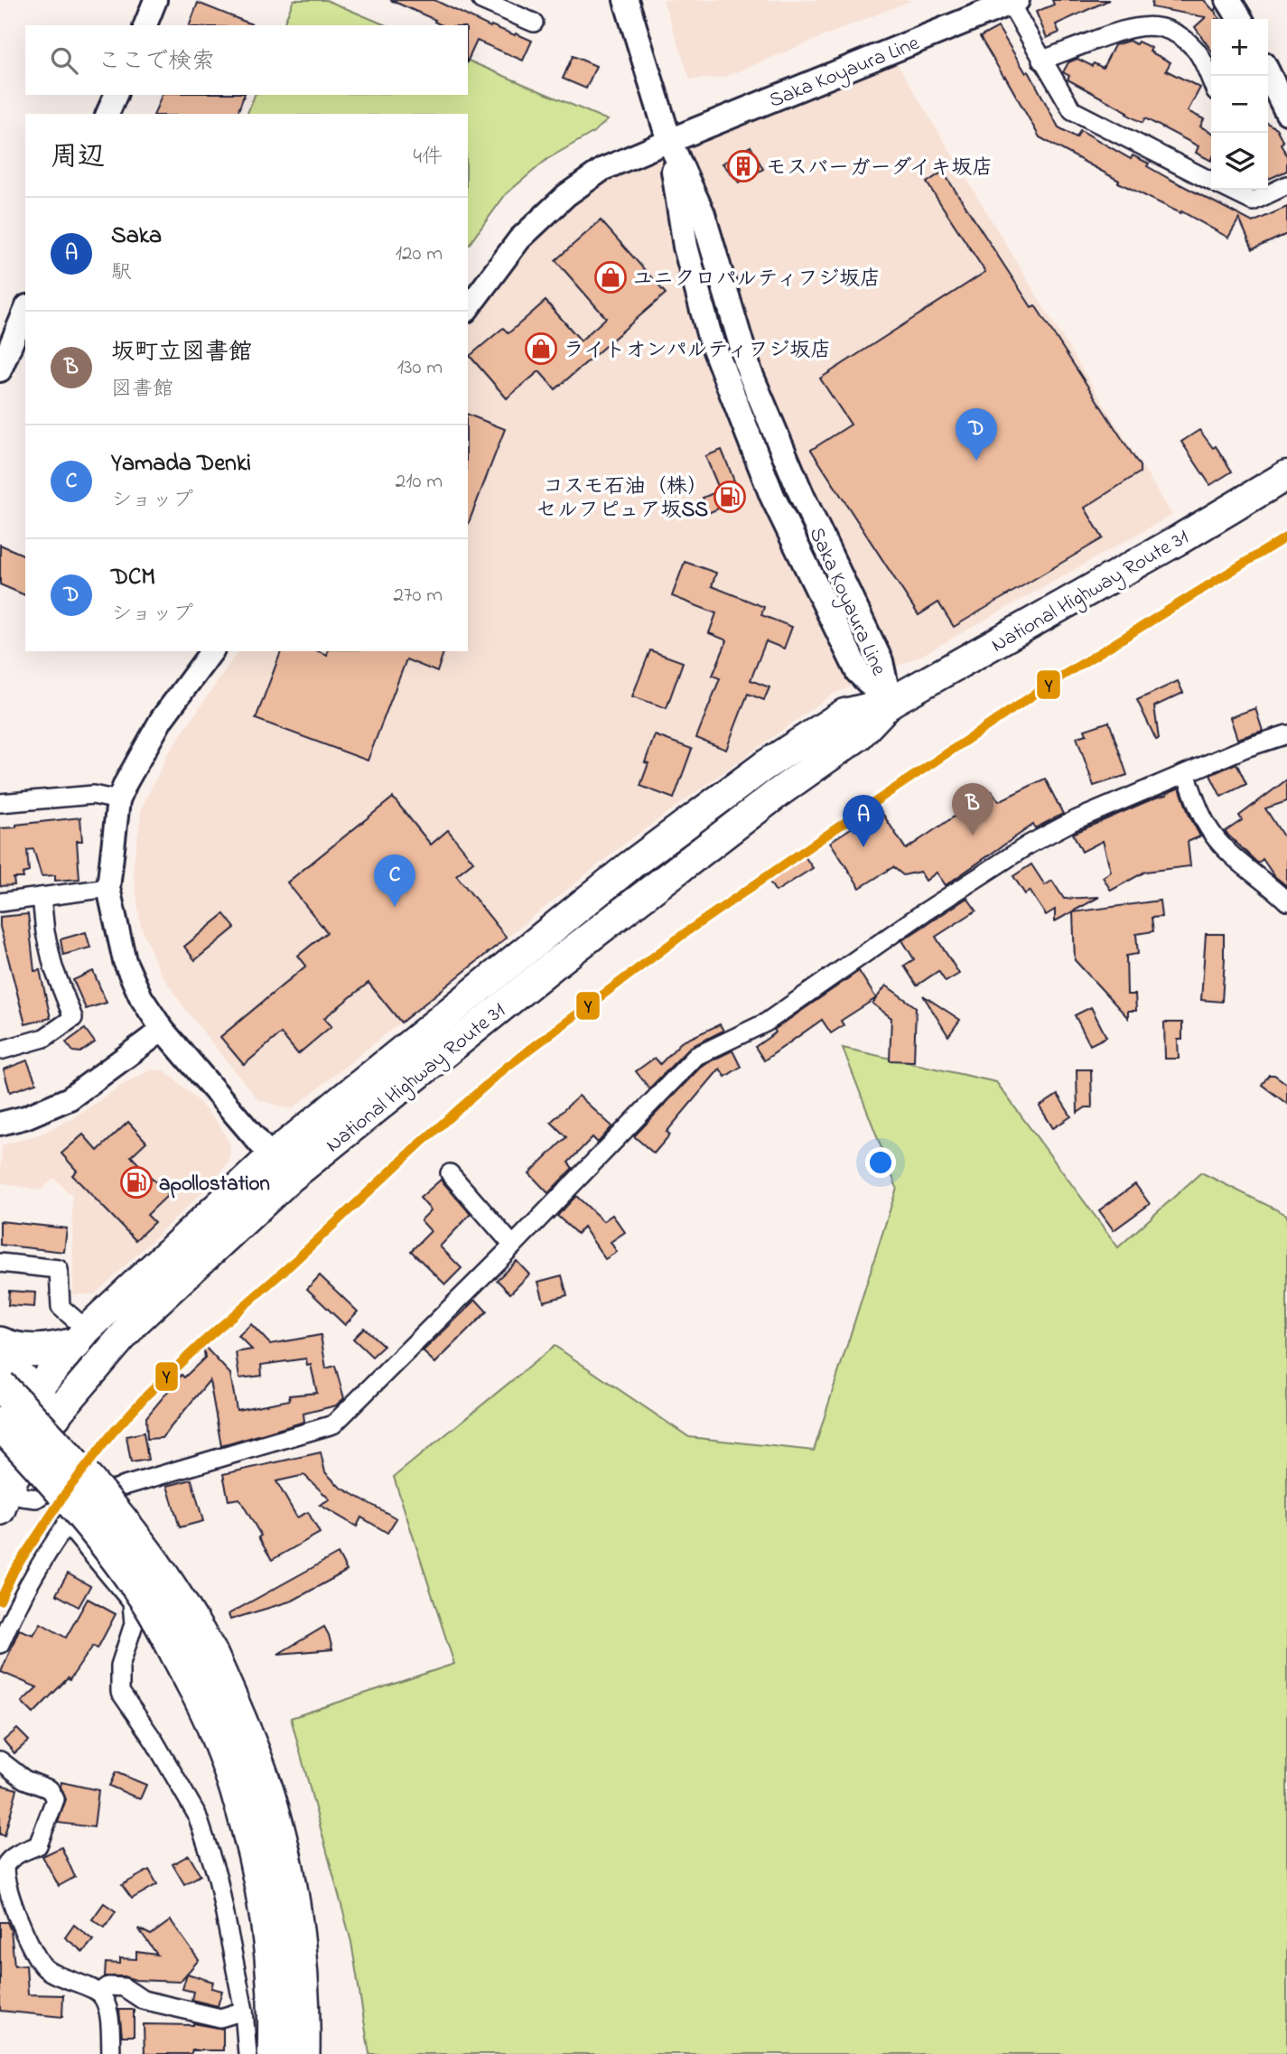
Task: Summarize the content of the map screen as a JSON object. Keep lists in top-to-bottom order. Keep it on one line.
{"streets":{"highway":["National Highway Route 31"],"main road":["Saka Koyaura Line"]},"crossings":[["Saka Koyaura Line","National Highway Route 31"]],"places":{"building":["モスバーガーダイキ坂店"],"shop":["ユニクロパルティフジ坂店","ライトオンパルティフジ坂店"],"fuel station":["コスモ石油（株） セルフピュア坂SS","apollostation"]},"lines":["transit line Y"],"page":{"map_buttons":["+","−"],"search":"ここで検索","heading":["周辺","4件"],"list":[{"mark":"A","name":"Saka","note":"駅","value":"120 m"},{"mark":"B","name":"坂町立図書館","note":"図書館","value":"130 m"},{"mark":"C","name":"Yamada Denki","note":"ショップ","value":"210 m"},{"mark":"D","name":"DCM","note":"ショップ","value":"270 m"}],"pins":["D","B","A","C"]}}
